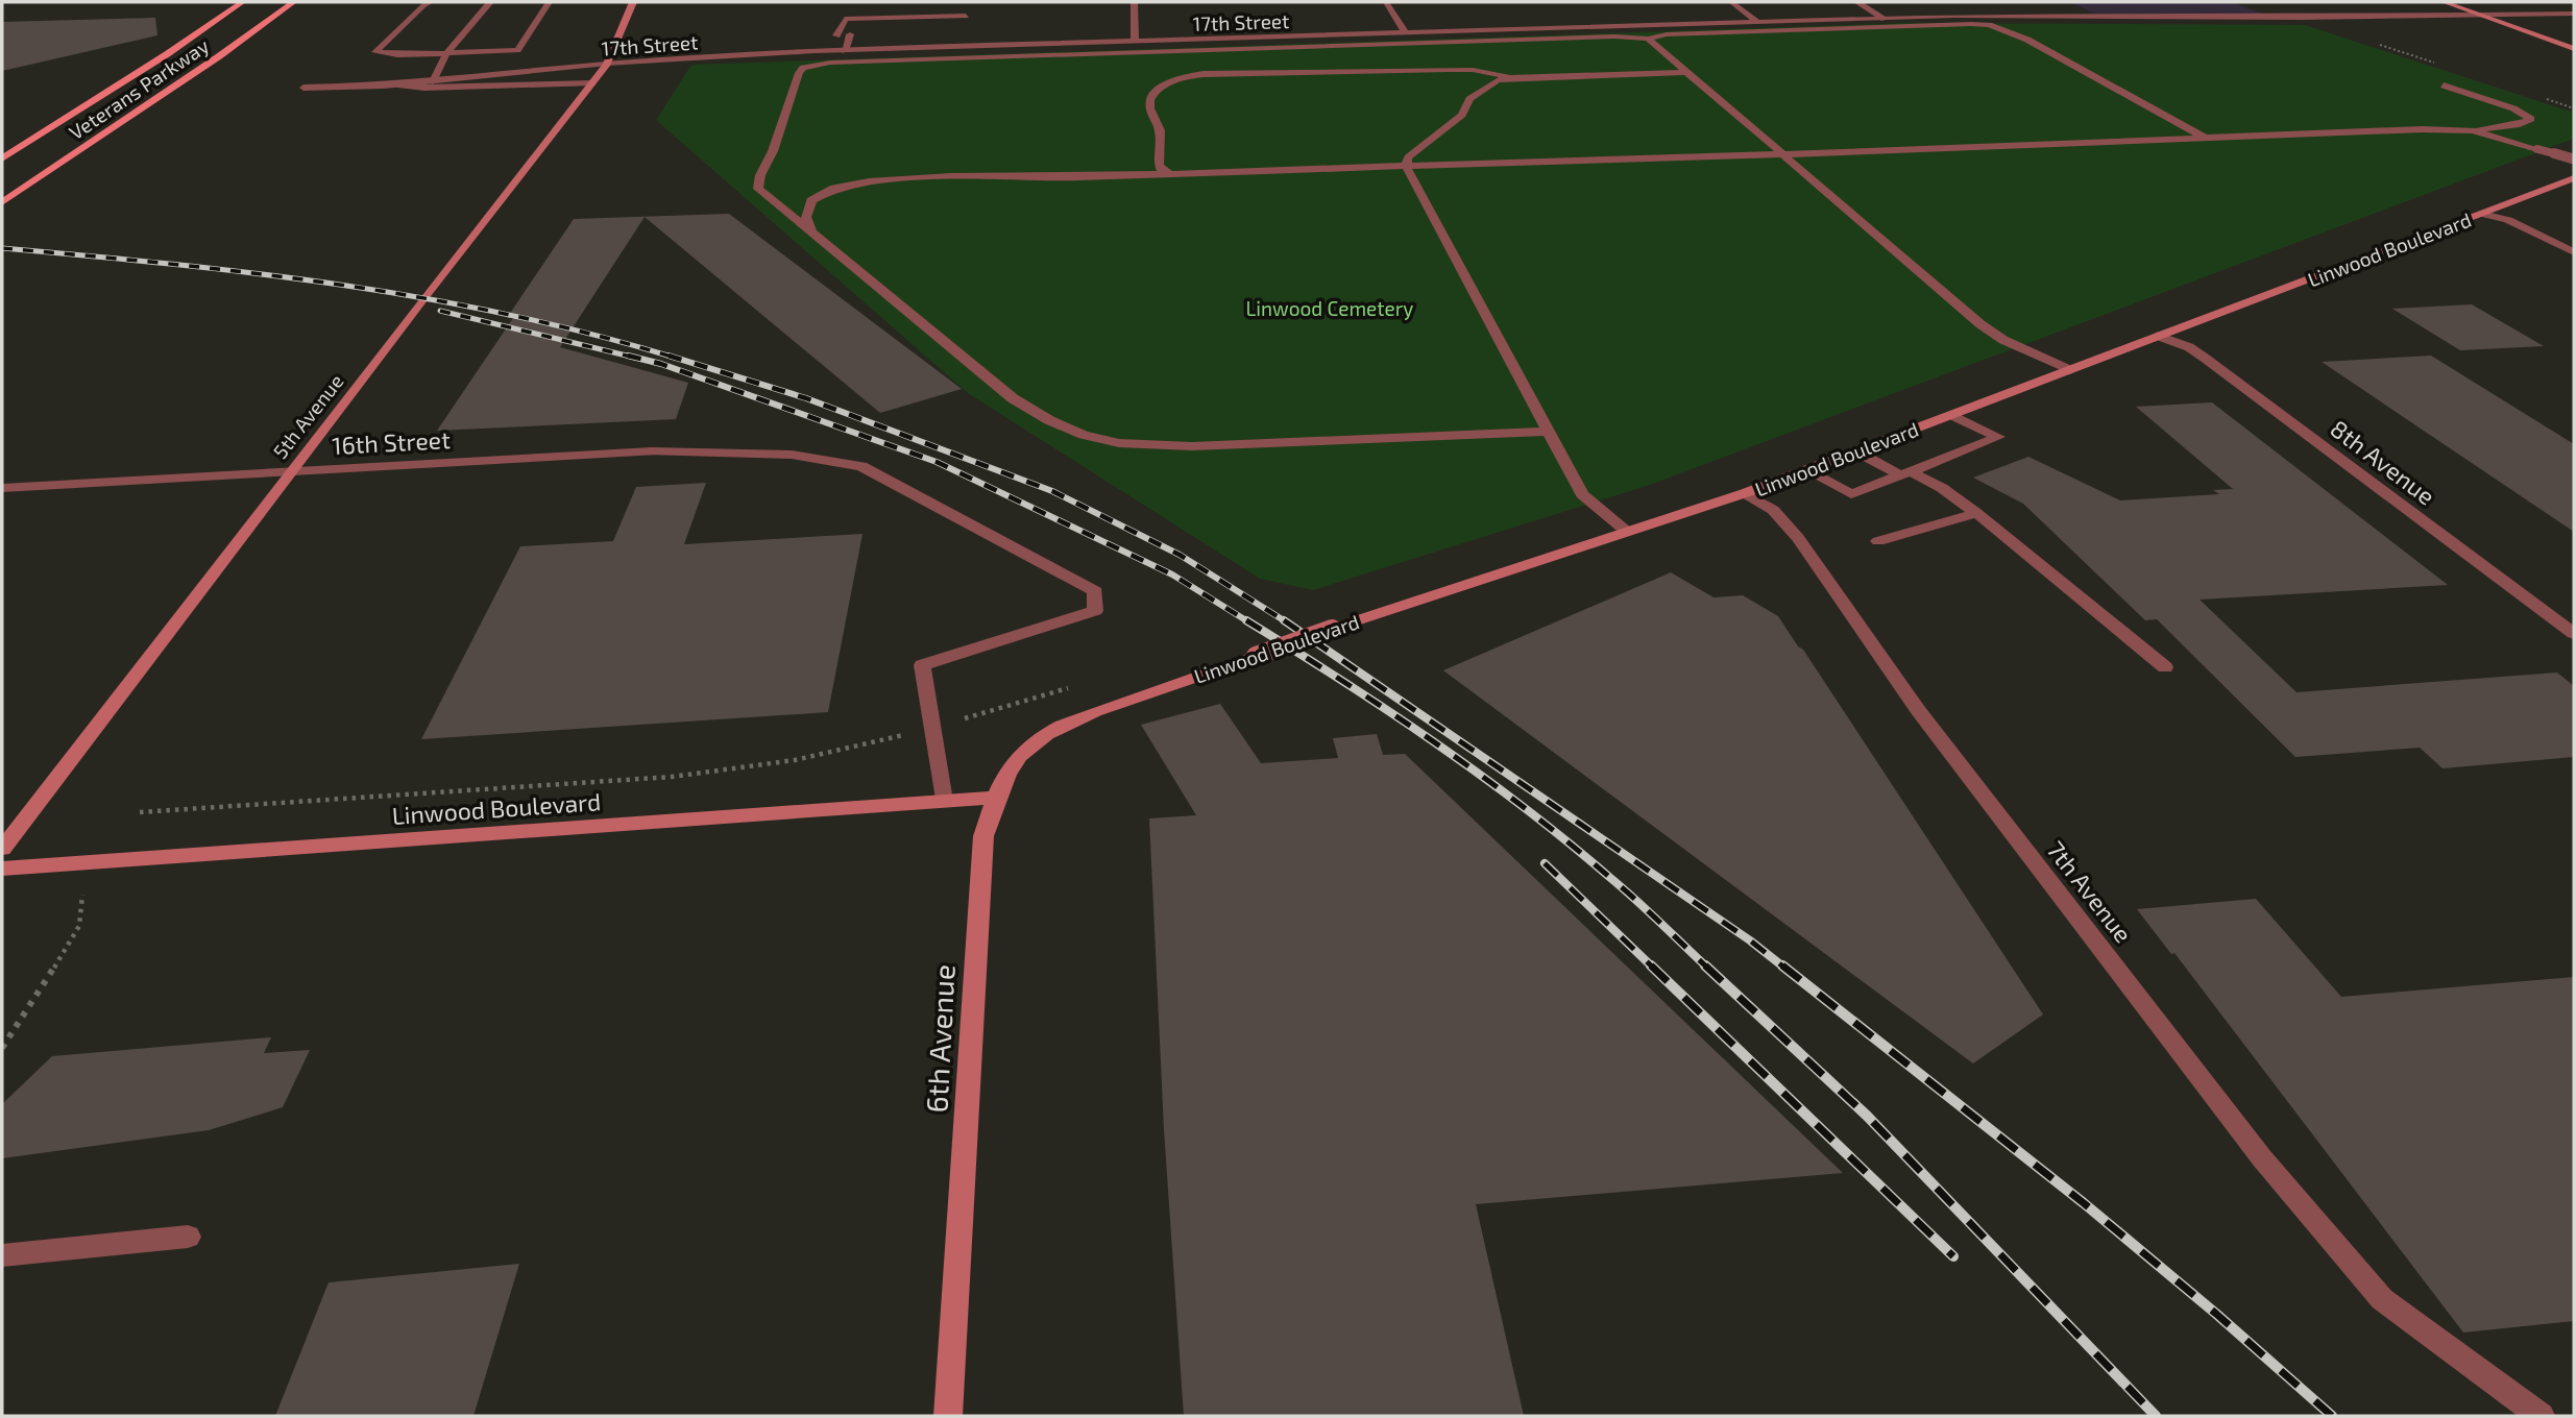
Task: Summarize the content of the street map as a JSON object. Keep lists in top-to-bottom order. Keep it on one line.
{"streets":{"main road":["Veterans Parkway"],"street":["17th Street","Linwood Boulevard","5th Avenue","16th Street","8th Avenue","7th Avenue","6th Avenue"]},"crossings":[["17th Street","5th Avenue"],["Linwood Boulevard","8th Avenue"],["Linwood Boulevard","7th Avenue"],["Linwood Boulevard","6th Avenue"],["5th Avenue","16th Street"]],"parks":["Linwood Cemetery"]}
